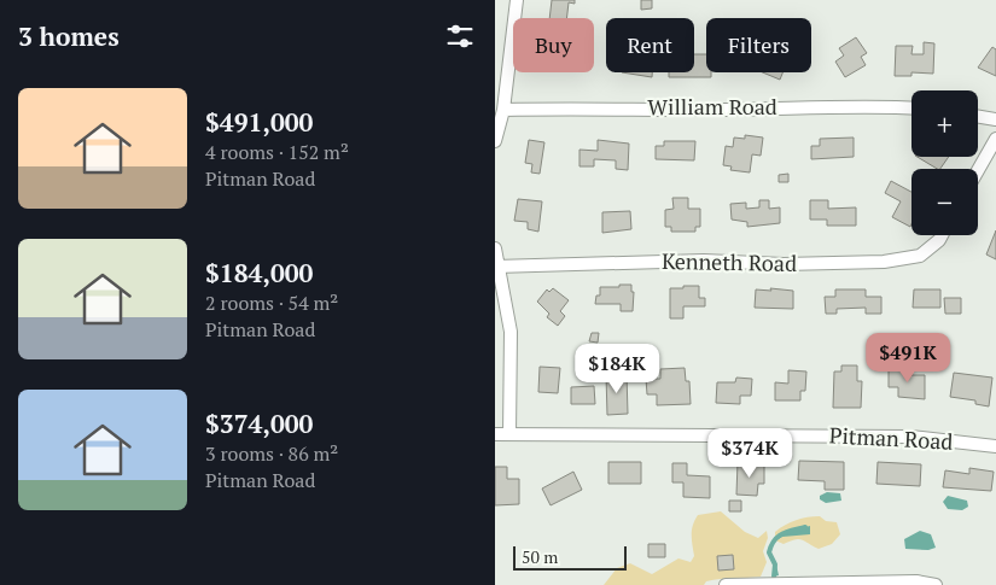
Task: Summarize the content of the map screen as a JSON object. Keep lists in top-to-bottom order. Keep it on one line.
{"streets":{"street":["William Road","Kenneth Road","Pitman Road"]},"scale_bar":"50 m","page":{"heading":"3 homes","chip":["Buy","Rent","Filters"],"list":[{"name":"$491,000","note":"4 rooms · 152 m² · Pitman Road"},{"name":"$184,000","note":"2 rooms · 54 m² · Pitman Road"},{"name":"$374,000","note":"3 rooms · 86 m² · Pitman Road"}],"map_buttons":["+","−"],"price":["$491K","$184K","$374K"],"scale":"50 m"}}
